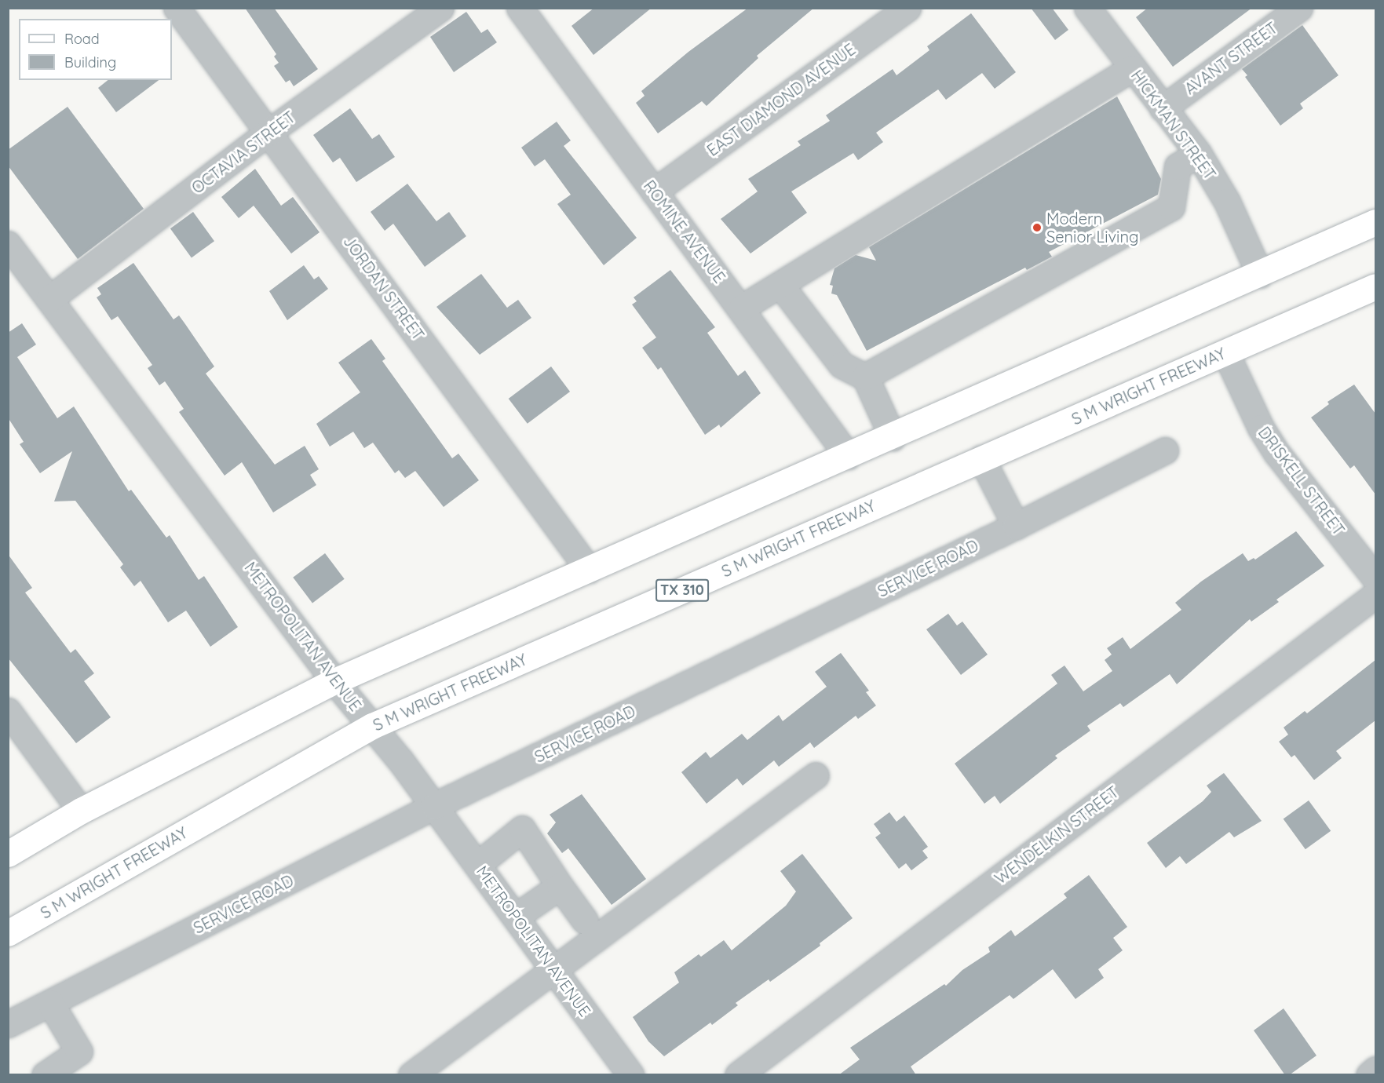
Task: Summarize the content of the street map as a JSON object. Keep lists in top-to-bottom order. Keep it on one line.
{"streets":{"main road":["S M WRIGHT FREEWAY","TX 310"],"street":["AVANT STREET","EAST DIAMOND AVENUE","HICKMAN STREET","OCTAVIA STREET","ROMINE AVENUE","JORDAN STREET","DRISKELL STREET","SERVICE ROAD","METROPOLITAN AVENUE","WENDELKIN STREET"]},"crossings":[["AVANT STREET","HICKMAN STREET"],["EAST DIAMOND AVENUE","ROMINE AVENUE"],["OCTAVIA STREET","JORDAN STREET"],["OCTAVIA STREET","METROPOLITAN AVENUE"],["S M WRIGHT FREEWAY","DRISKELL STREET"],["S M WRIGHT FREEWAY","METROPOLITAN AVENUE"],["SERVICE ROAD","METROPOLITAN AVENUE"]],"places":["Modern Senior Living"],"legend":["Road","Building"]}
